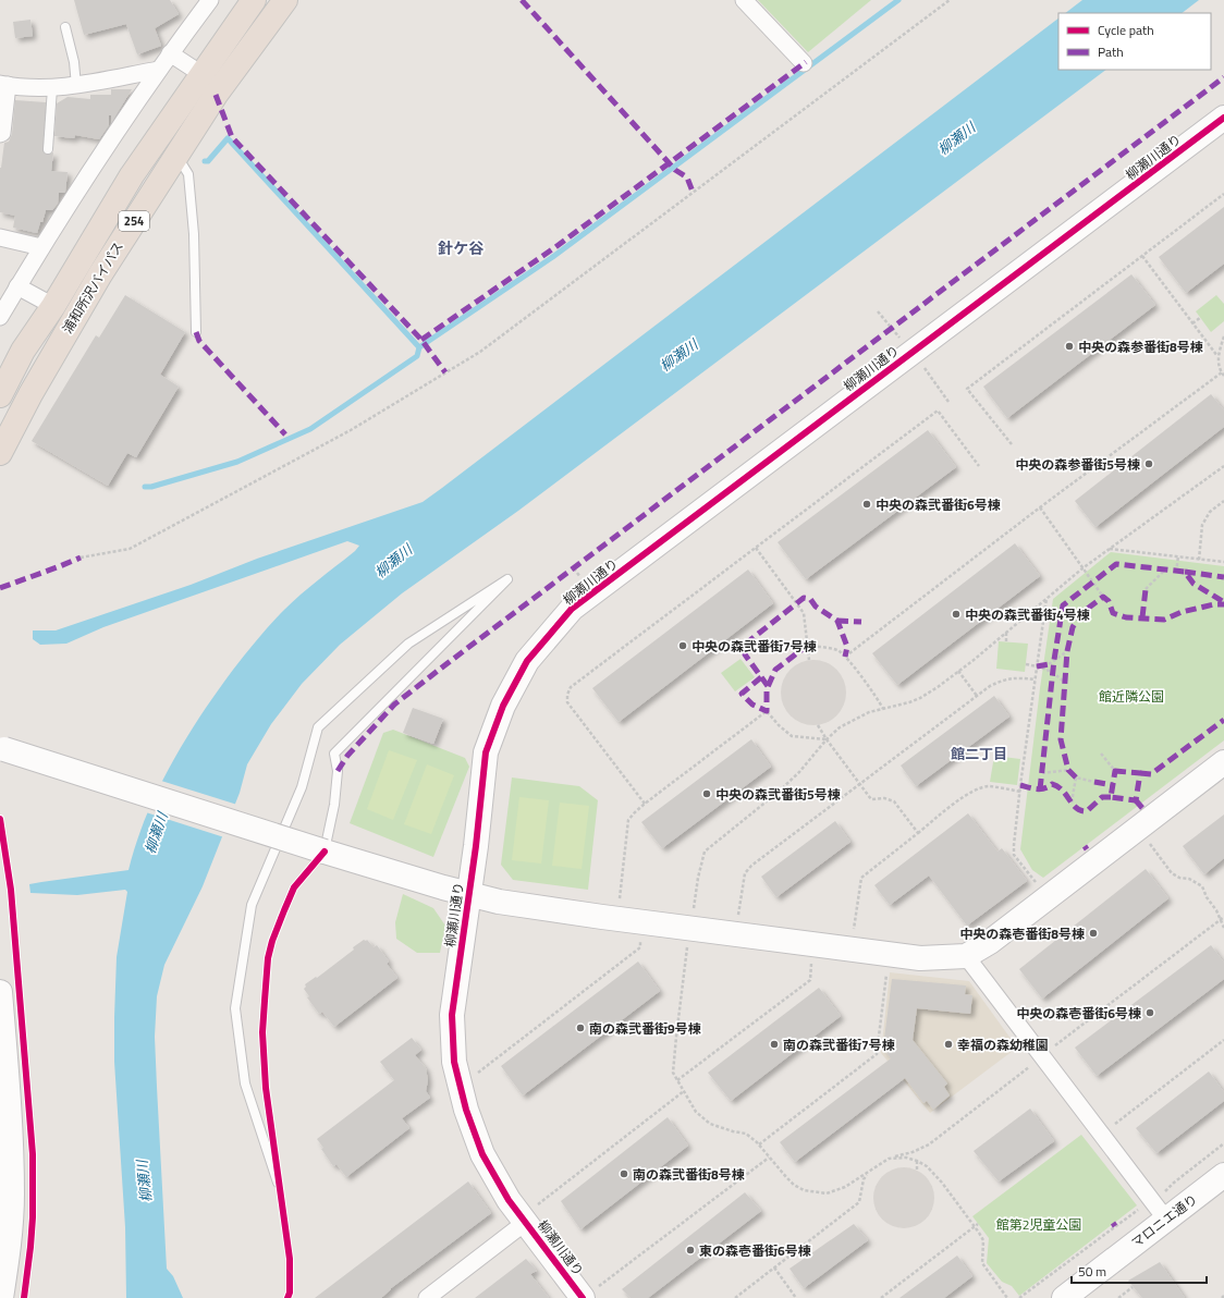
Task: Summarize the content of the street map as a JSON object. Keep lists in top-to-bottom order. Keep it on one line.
{"streets":{"highway":["254","浦和所沢バイパス"],"street":["柳瀬川通り","マロニエ通り"]},"districts":["針ケ谷","館二丁目"],"water":["柳瀬川"],"parks":["館近隣公園","館第2児童公園"],"places":["中央の森参番街8号棟","中央の森参番街5号棟","中央の森弐番街6号棟","中央の森弐番街4号棟","中央の森弐番街7号棟","中央の森弐番街5号棟","中央の森壱番街8号棟","中央の森壱番街6号棟","南の森弐番街9号棟","南の森弐番街7号棟","幸福の森幼稚園","南の森弐番街8号棟","東の森壱番街6号棟"],"legend":["Cycle path","Path"],"scale_bar":"50 m"}
